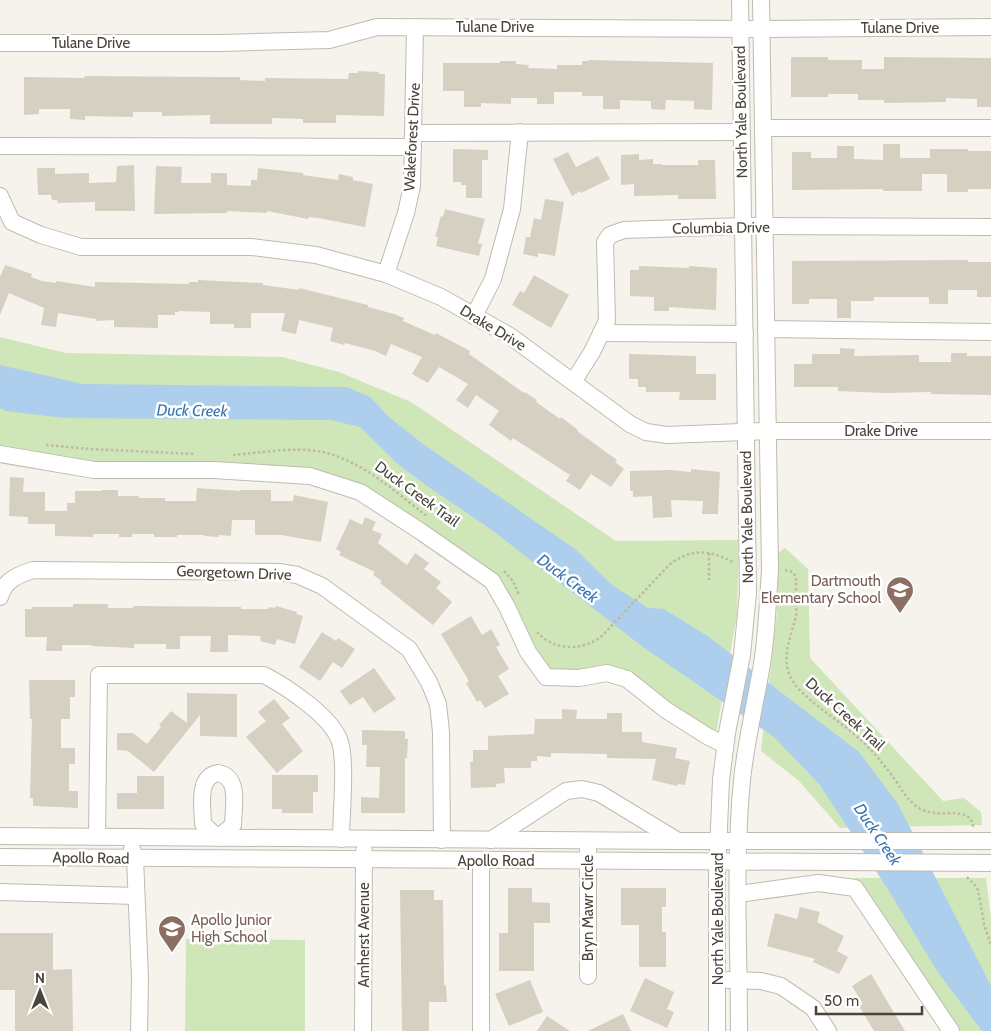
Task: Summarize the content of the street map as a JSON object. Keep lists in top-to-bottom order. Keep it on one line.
{"streets":{"street":["Tulane Drive","North Yale Boulevard","Wakeforest Drive","Columbia Drive","Drake Drive","Georgetown Drive","Apollo Road","Bryn Mawr Circle","Amherst Avenue"],"path":["Duck Creek Trail"]},"crossings":[["Tulane Drive","North Yale Boulevard"],["Tulane Drive","Wakeforest Drive"],["North Yale Boulevard","Columbia Drive"],["North Yale Boulevard","Drake Drive"],["North Yale Boulevard","Apollo Road"],["Wakeforest Drive","Drake Drive"],["Columbia Drive","Drake Drive"],["Georgetown Drive","Apollo Road"],["Apollo Road","Bryn Mawr Circle"],["Apollo Road","Amherst Avenue"]],"water":["Duck Creek"],"places":{"school or university":["Dartmouth Elementary School","Apollo Junior High School"]},"scale_bar":"50 m","north":"top"}
